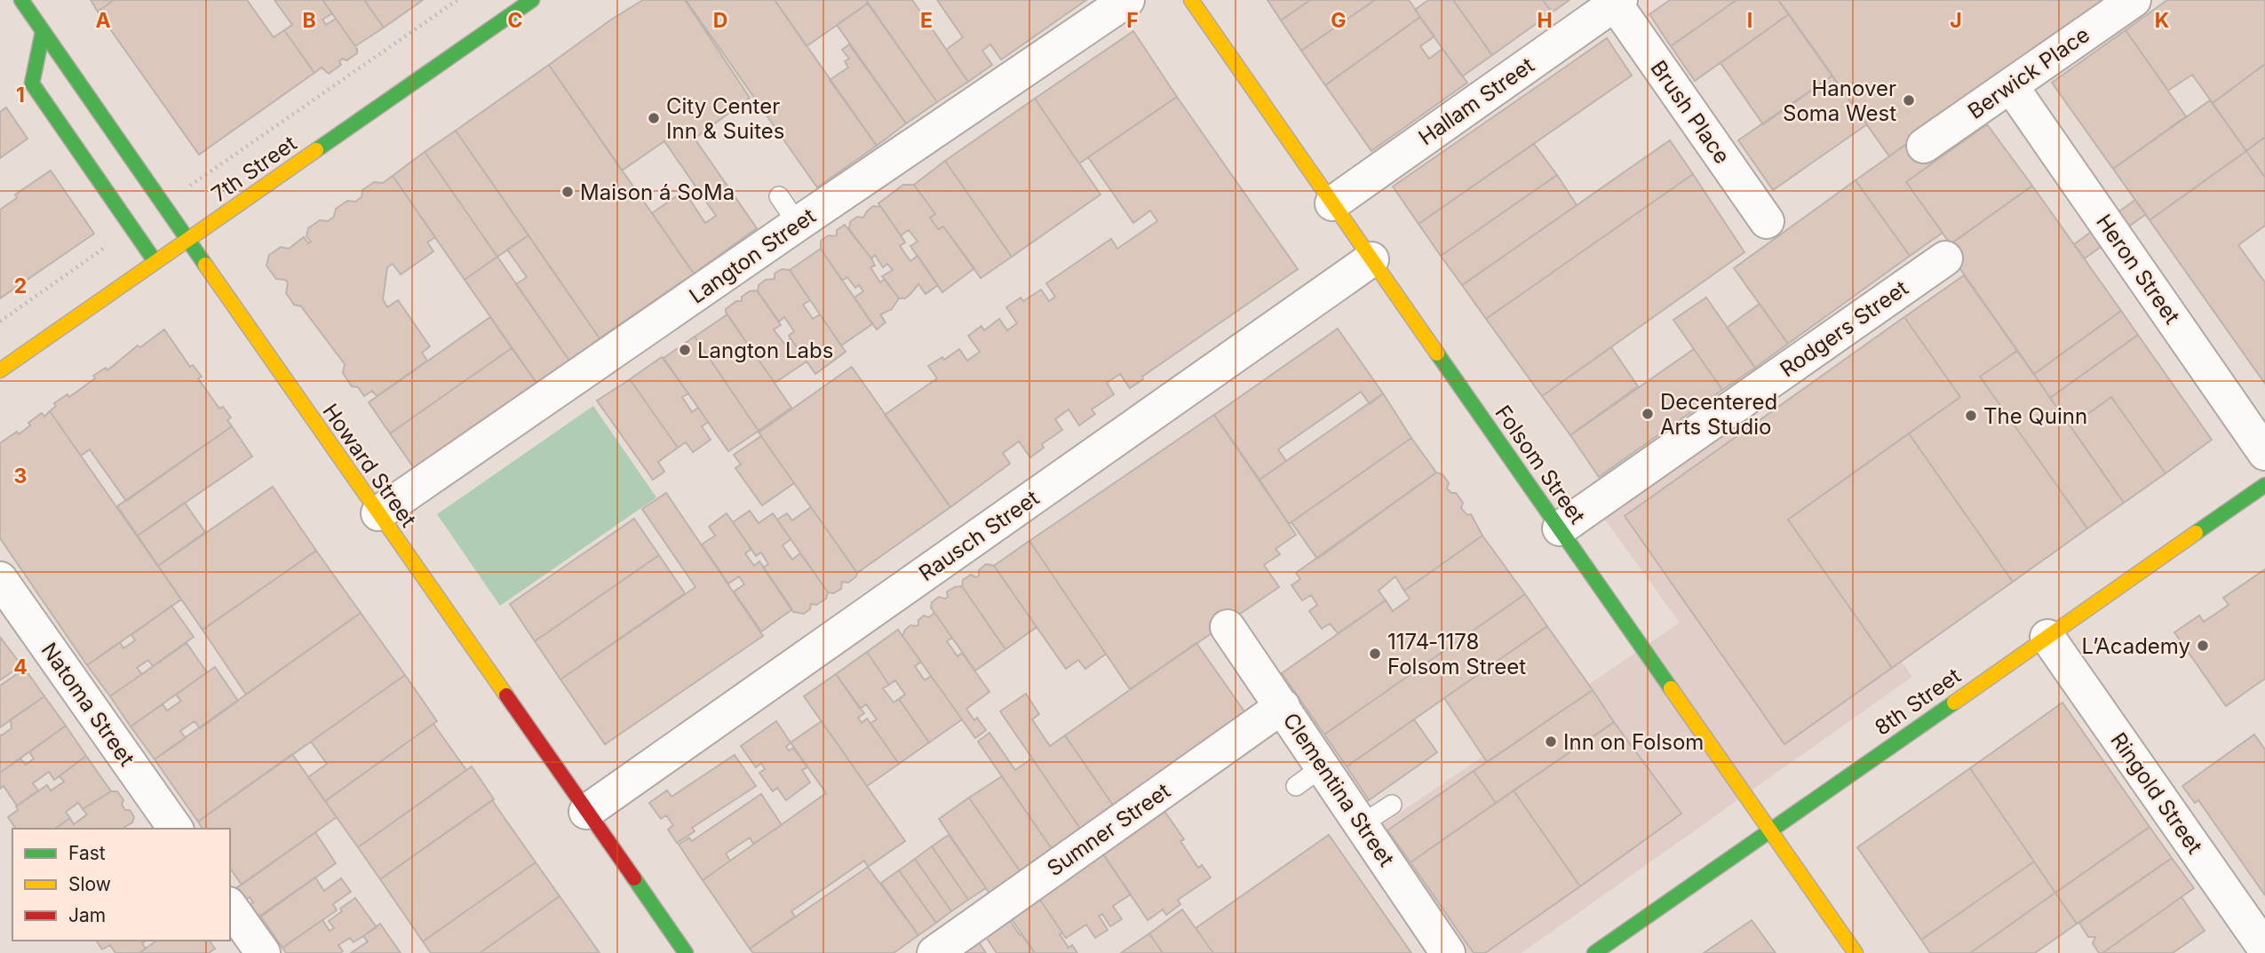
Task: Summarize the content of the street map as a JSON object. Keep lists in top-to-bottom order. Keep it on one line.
{"streets":{"main road":["7th Street","Folsom Street","Howard Street","8th Street"],"street":["Berwick Place","Hallam Street","Brush Place","Langton Street","Heron Street","Rodgers Street","Rausch Street","Natoma Street","Clementina Street","Ringold Street","Sumner Street"]},"crossings":[["Berwick Place","Heron Street"],["Hallam Street","Brush Place"],["Hallam Street","Folsom Street"],["7th Street","Howard Street"],["Langton Street","Howard Street"],["Rodgers Street","Folsom Street"],["Folsom Street","Rausch Street"],["Folsom Street","8th Street"],["Howard Street","Rausch Street"],["8th Street","Ringold Street"],["Clementina Street","Sumner Street"]],"places":["Hanover Soma West","City Center Inn & Suites","Maison á SoMa","Langton Labs","Decentered Arts Studio","The Quinn","L’Academy","1174‐1178 Folsom Street","Inn on Folsom"],"legend":["Fast","Slow","Jam"],"grid":{"columns":["A","B","C","D","E","F","G","H","I","J","K"],"rows":["1","2","3","4"]}}
